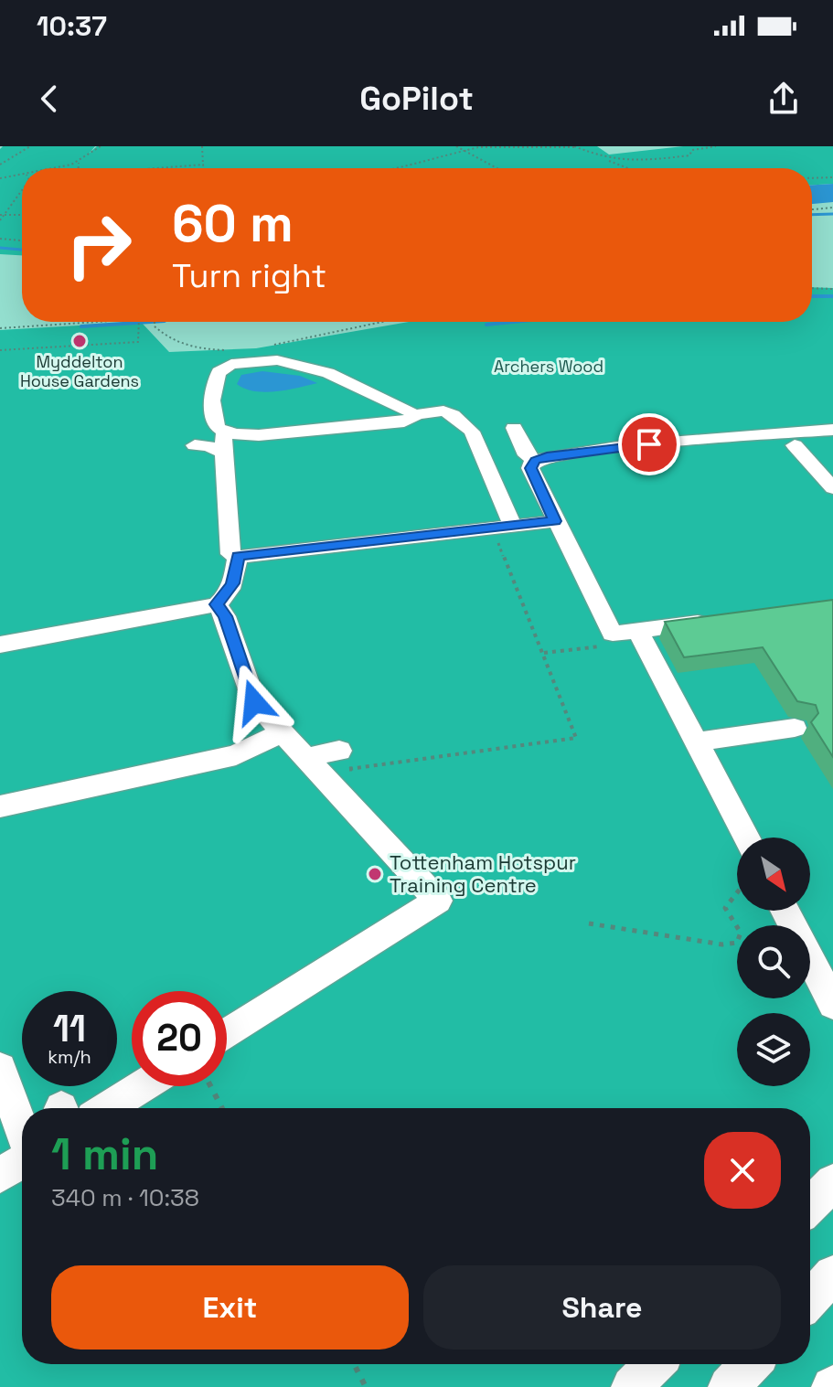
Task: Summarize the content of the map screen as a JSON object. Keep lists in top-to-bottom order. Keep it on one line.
{"parks":["Archers Wood"],"places":["Myddelton House Gardens","Tottenham Hotspur Training Centre"],"north":"bottom right","page":{"status":"10:37","header":"GoPilot","turn":["60 m","Turn right"],"speed":"11 km/h","limit":"20","heading":["1 min","340 m · 10:38"],"buttons":["Exit","Share"]}}
